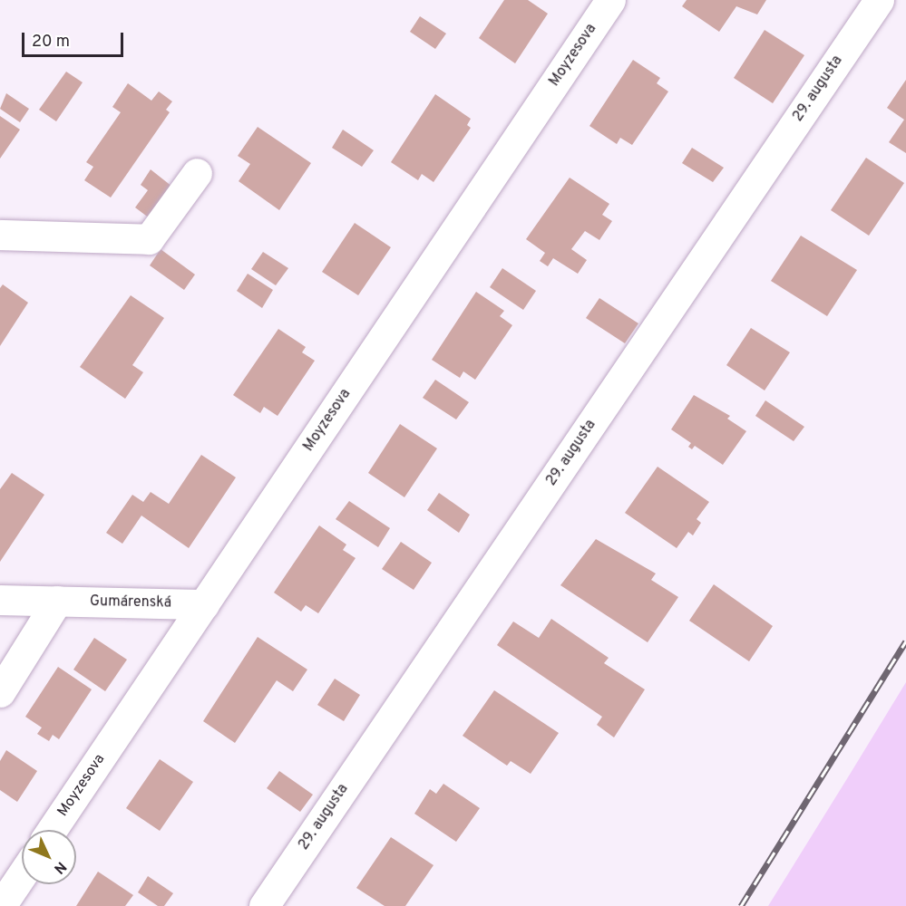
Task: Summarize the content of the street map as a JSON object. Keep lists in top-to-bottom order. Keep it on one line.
{"streets":{"street":["Moyzesova","29. augusta","Gumárenská"]},"crossings":[["Moyzesova","Gumárenská"]],"scale_bar":"20 m","north":"bottom right"}
